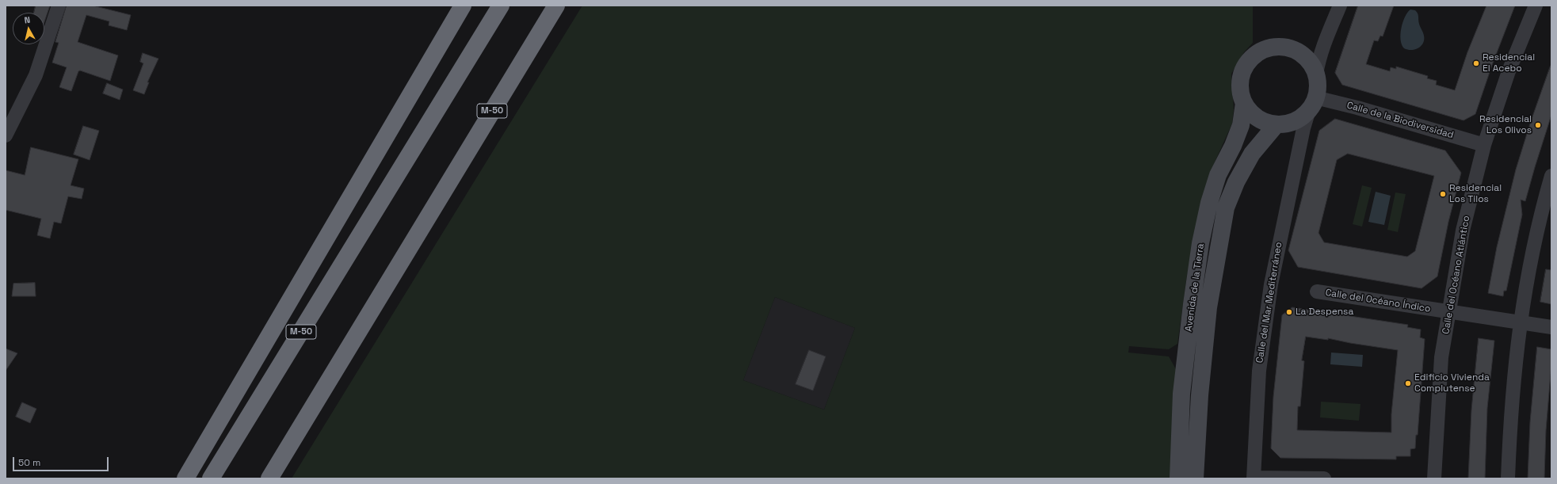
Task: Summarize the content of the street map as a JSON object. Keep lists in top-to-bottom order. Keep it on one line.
{"streets":{"highway":["M-50"],"street":["Calle de la Biodiversidad","Calle del Océano Atlántico","Avenida de la Tierra","Calle del Océano Índico","Calle del Mar Mediterráneo"]},"crossings":[["Calle de la Biodiversidad","Calle del Océano Atlántico"],["Calle de la Biodiversidad","Avenida de la Tierra"],["Calle de la Biodiversidad","Calle del Mar Mediterráneo"],["Calle del Océano Atlántico","Calle del Océano Índico"],["Avenida de la Tierra","Calle del Mar Mediterráneo"]],"places":["Residencial El Acebo","Residencial Los Olivos","Residencial Los Tilos","La Despensa","Edificio Vivienda Complutense"],"scale_bar":"50 m","north":"top"}
